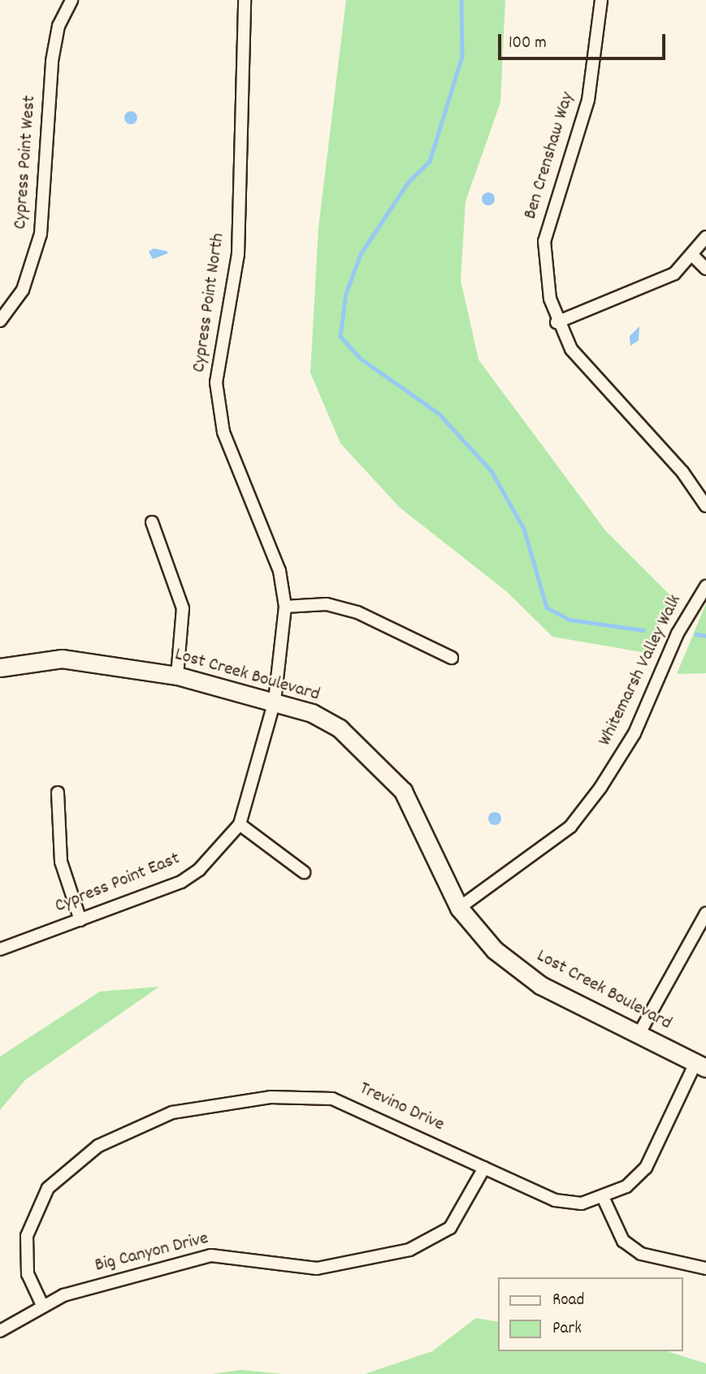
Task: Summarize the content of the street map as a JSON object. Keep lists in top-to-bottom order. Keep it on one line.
{"streets":{"street":["Ben Crenshaw Way","Cypress Point West","Cypress Point North","Whitemarsh Valley Walk","Lost Creek Boulevard","Cypress Point East","Trevino Drive","Big Canyon Drive"]},"crossings":[["Cypress Point North","Lost Creek Boulevard"],["Cypress Point North","Cypress Point East"],["Whitemarsh Valley Walk","Lost Creek Boulevard"],["Lost Creek Boulevard","Cypress Point East"],["Lost Creek Boulevard","Trevino Drive"],["Trevino Drive","Big Canyon Drive"]],"legend":["Road","Park"],"scale_bar":"100 m"}
